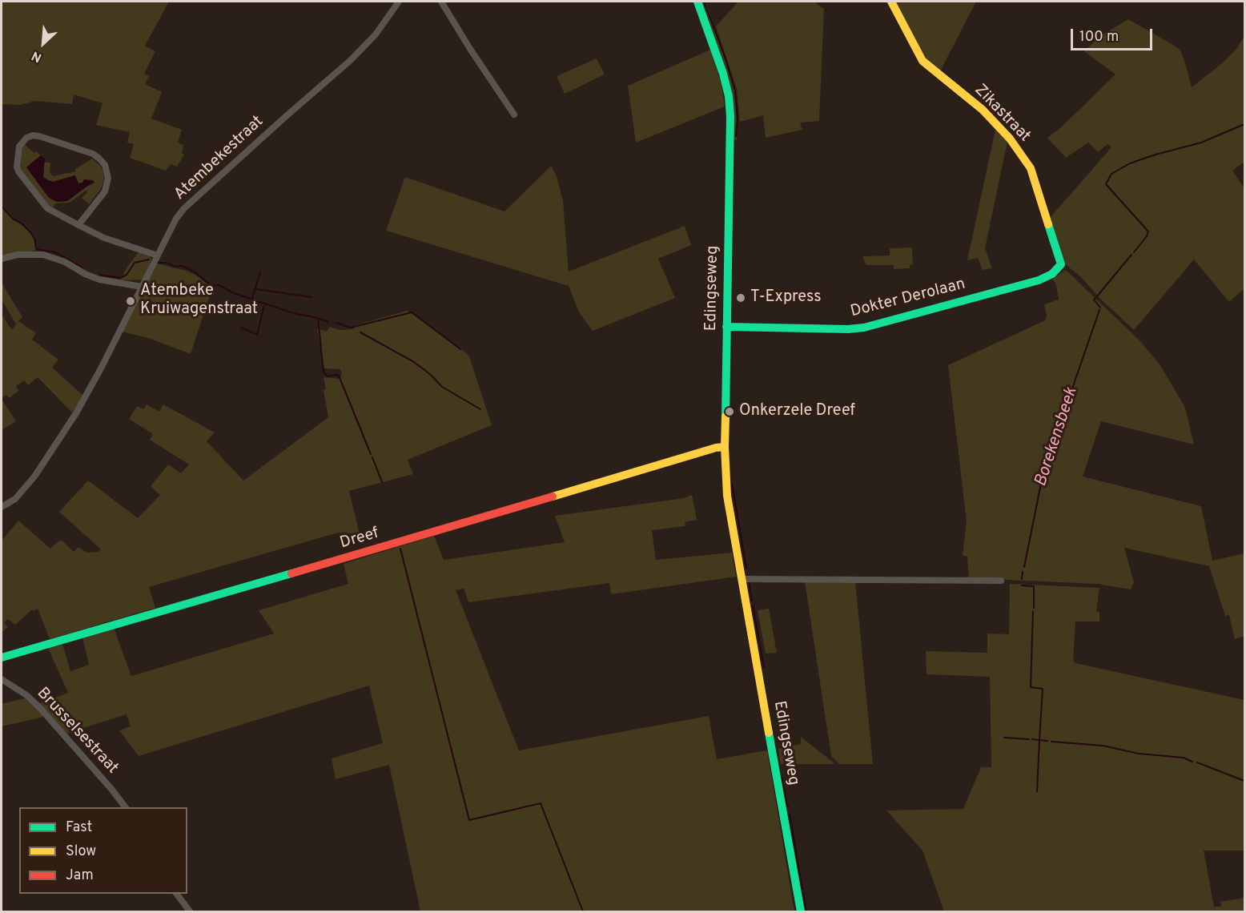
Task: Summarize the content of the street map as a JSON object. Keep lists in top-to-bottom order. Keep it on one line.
{"streets":{"street":["Zikastraat","Atembekestraat","Edingseweg","Dokter Derolaan","Dreef","Brusselsestraat"]},"crossings":[["Zikastraat","Dokter Derolaan"],["Edingseweg","Dokter Derolaan"],["Edingseweg","Dreef"]],"water":["Borekensbeek"],"places":["T-Express","Atembeke Kruiwagenstraat","Onkerzele Dreef"],"legend":["Fast","Slow","Jam"],"scale_bar":"100 m","north":"bottom left"}
